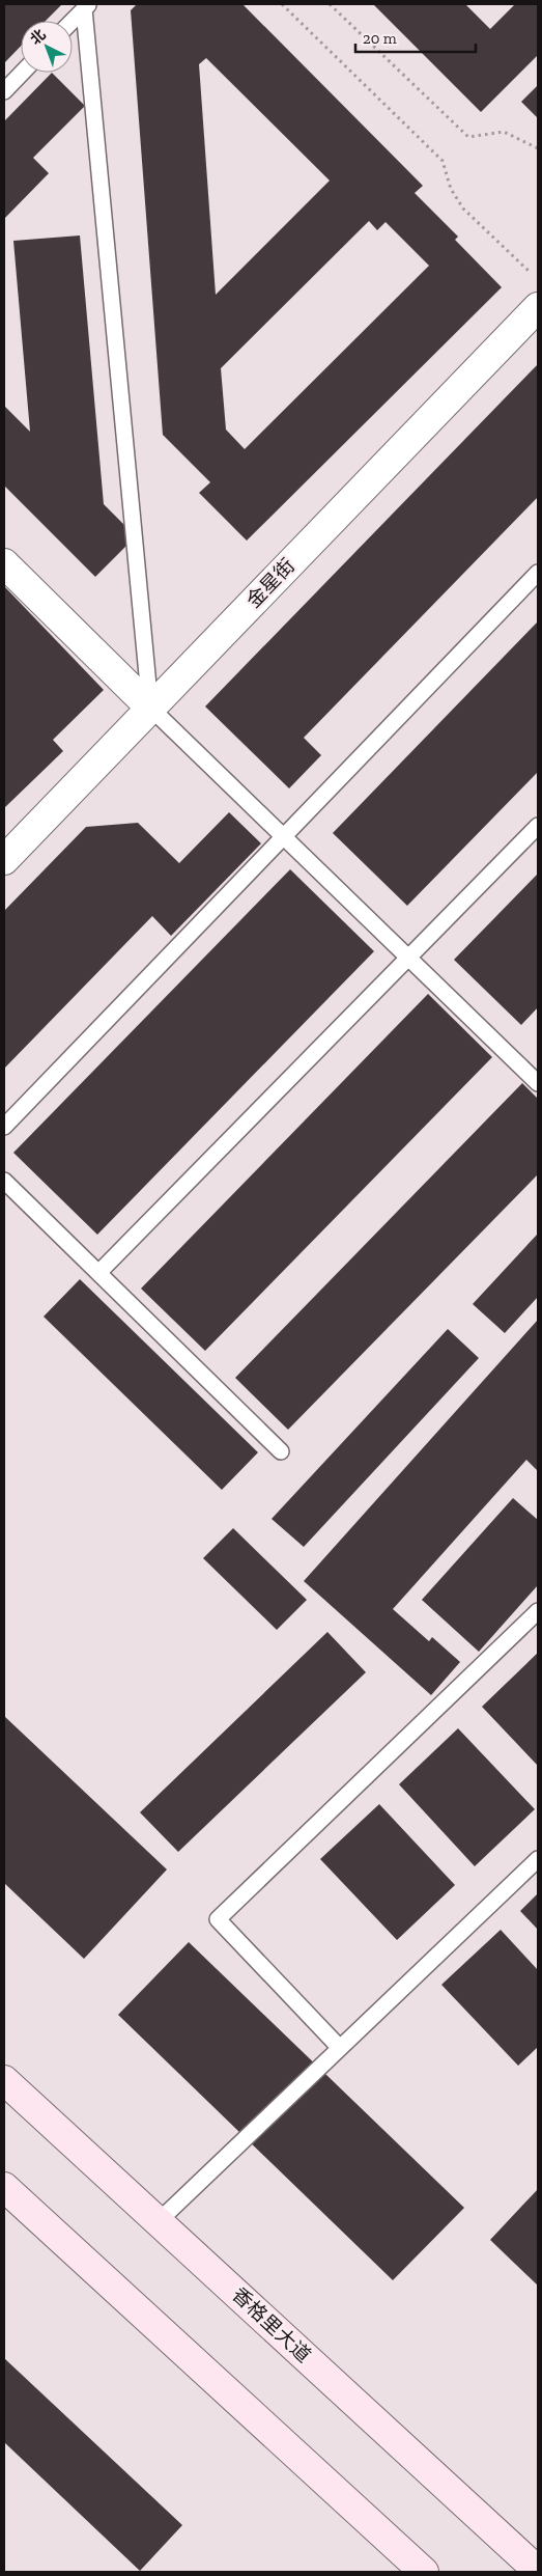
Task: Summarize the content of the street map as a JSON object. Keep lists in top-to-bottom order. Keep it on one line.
{"streets":{"main road":["香格里大道"],"street":["金星街"]},"scale_bar":"20 m","north":"top left"}
